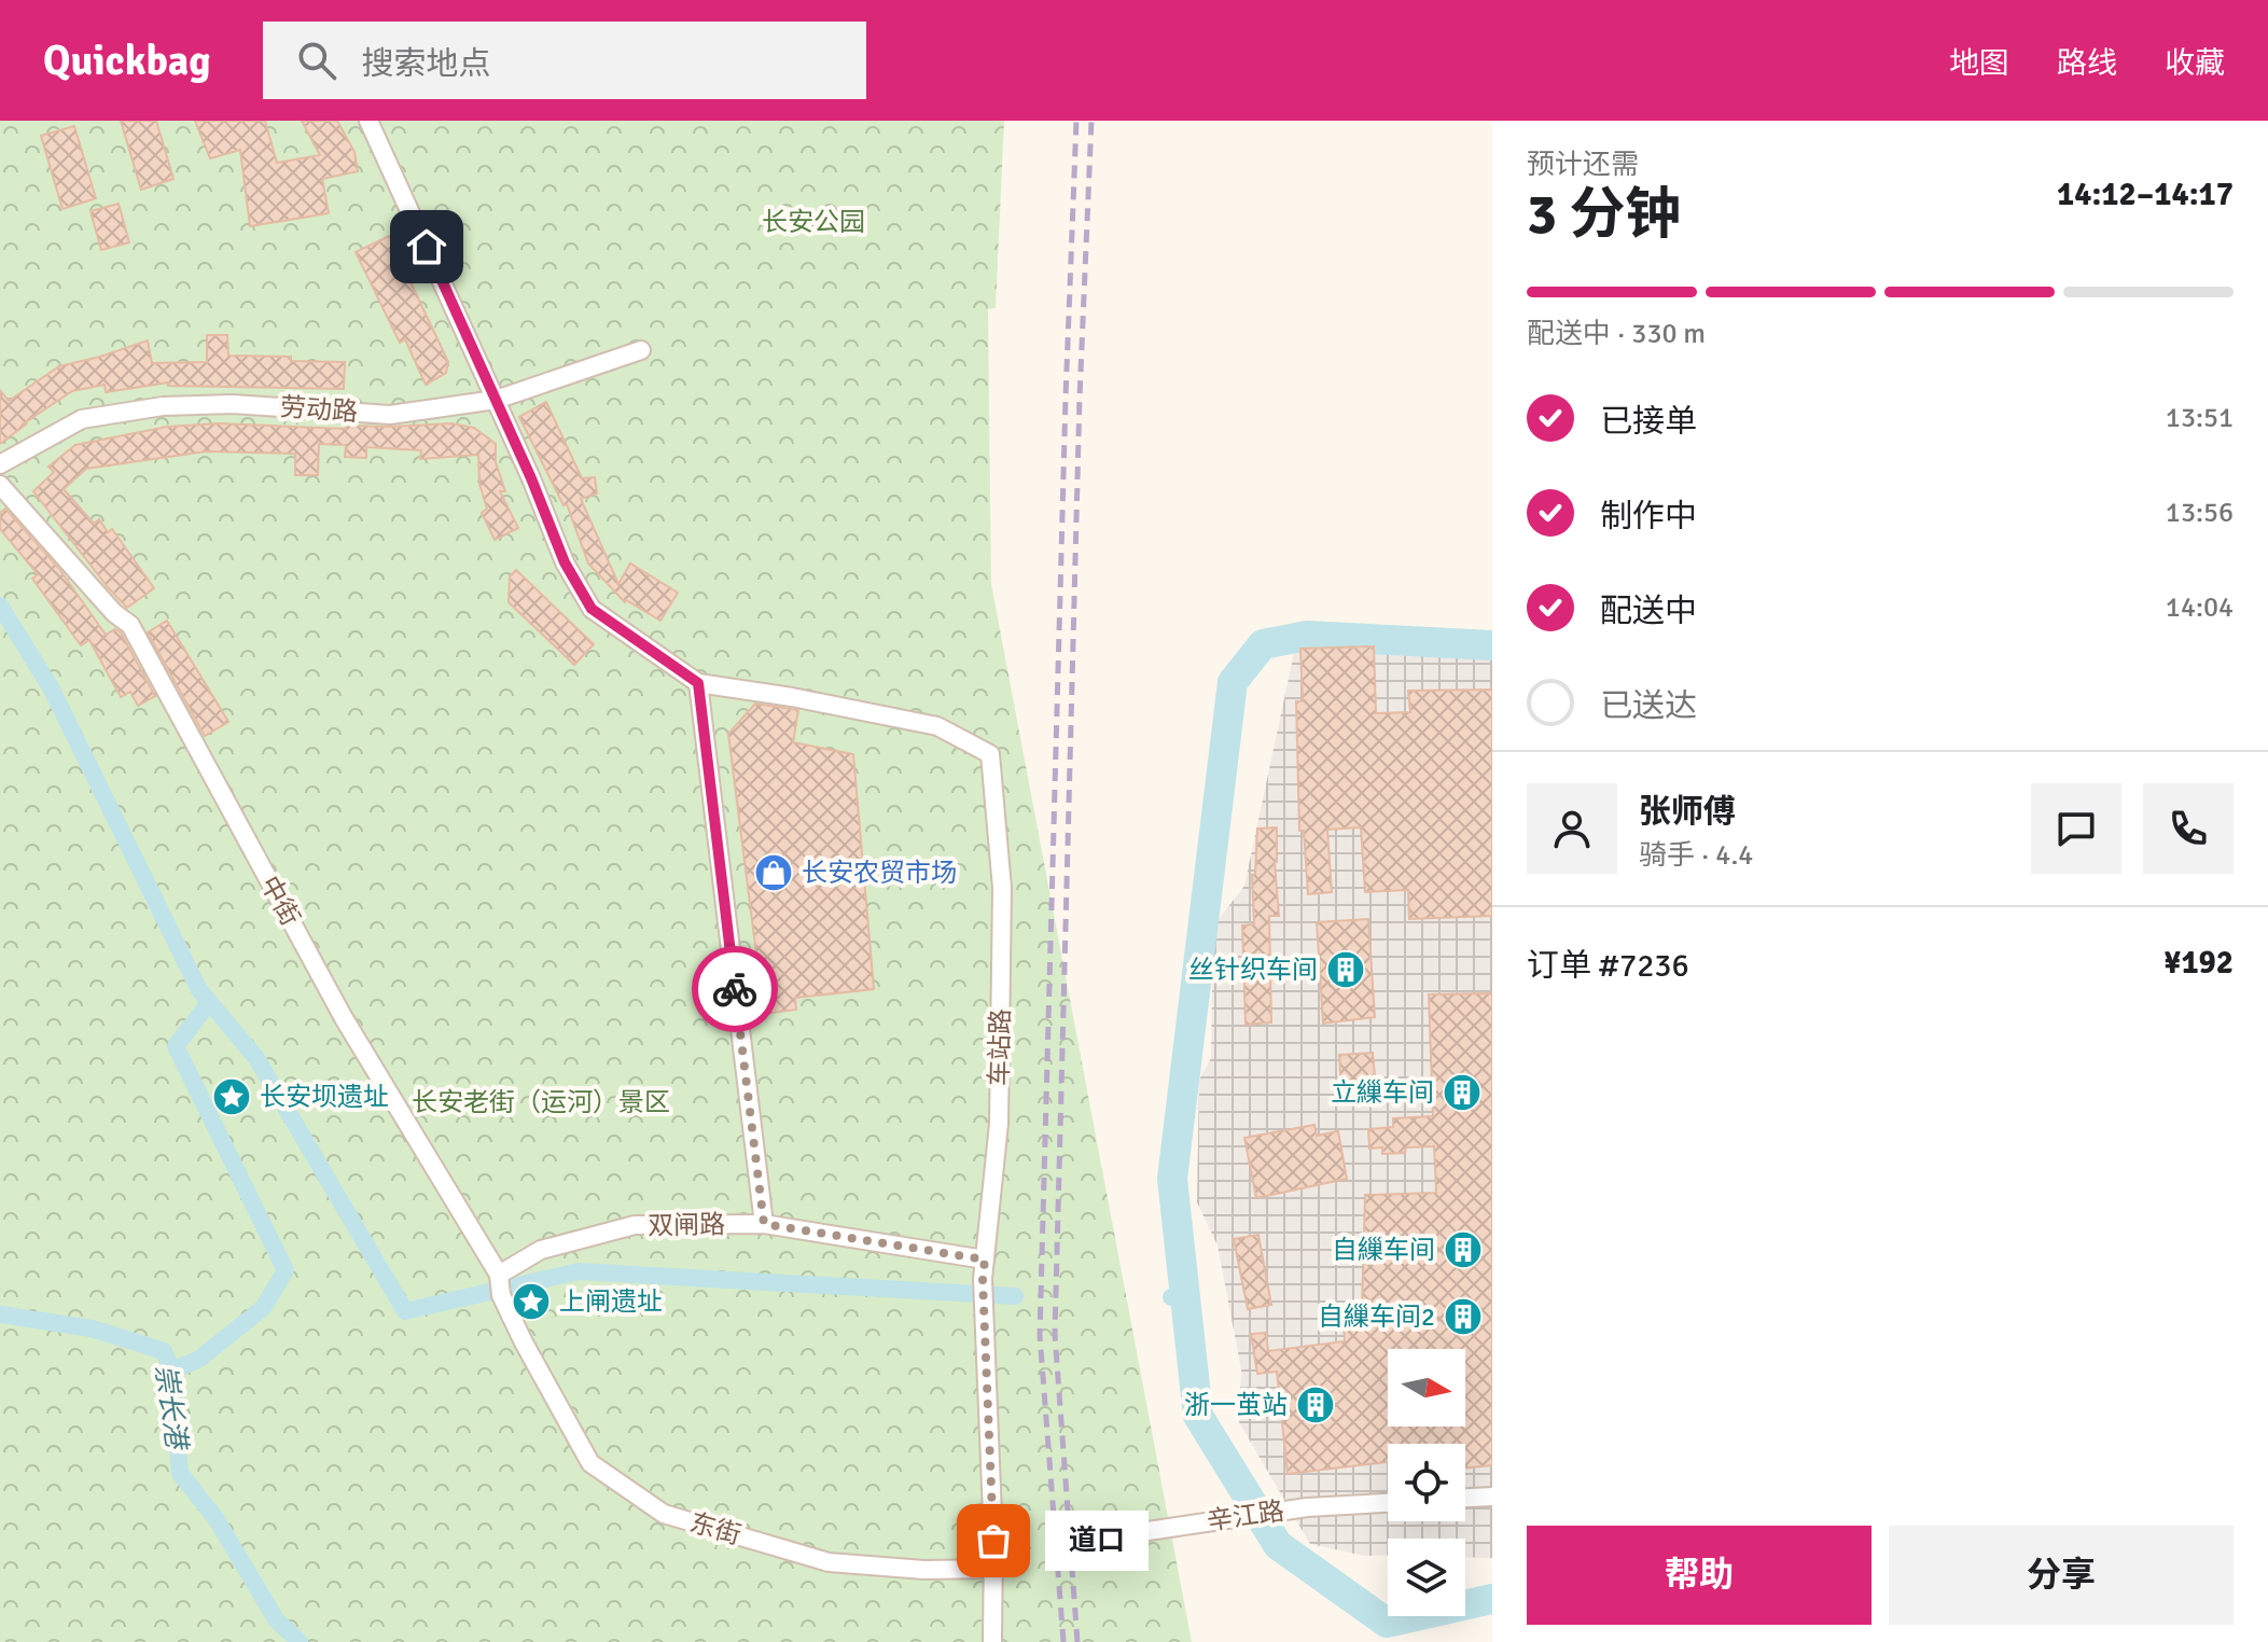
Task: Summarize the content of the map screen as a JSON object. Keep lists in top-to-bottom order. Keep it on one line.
{"streets":{"street":["劳动路","中街","车站路","双闸路","辛江路","东街"]},"crossings":[["中街","双闸路"],["中街","东街"],["车站路","双闸路"],["车站路","东街"]],"water":["崇长港"],"parks":["长安公园","长安老街（运河）景区"],"places":{"shop":["长安农贸市场"],"building":["丝针织车间","立繅车间","自繅车间","自繅车间2","浙一茧站"],"place":["长安坝遗址","上闸遗址"],"other":["道口"]},"north":"right","page":{"header":"Quickbag","search":"搜索地点","nav":["地图","路线","收藏"],"heading":["3 分钟","预计还需","14:12–14:17"],"panel":["张师傅","骑手 · 4.4","订单 #7236","¥192"],"bar":"配送中 · 330 m","list":[["已接单","13:51"],["制作中","13:56"],["配送中","14:04"],"已送达"],"buttons":["帮助","分享"],"bubble":"道口"}}
